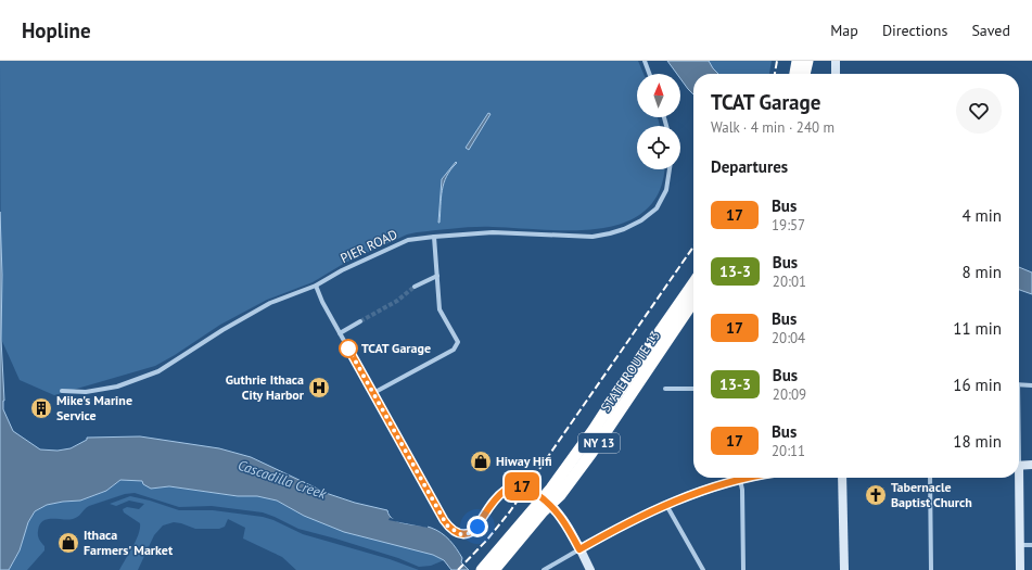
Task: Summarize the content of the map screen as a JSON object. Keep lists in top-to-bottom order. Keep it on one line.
{"streets":{"highway":["STATE ROUTE 13","NY 13"],"street":["PIER ROAD"]},"crossings":[["STATE ROUTE 13","NY 13"]],"water":["Cascadilla Creek"],"places":{"other":["TCAT Garage"],"hospital":["Guthrie Ithaca City Harbor"],"building":["Mike's Marine Service"],"shop":["Hiway Hifi","Ithaca Farmers' Market"],"church":["Tabernacle Baptist Church"]},"lines":["bus line 17"],"north":"top","page":{"header":"Hopline","nav":["Map","Directions","Saved"],"on_map":"17","heading":[["TCAT Garage","Walk · 4 min · 240 m"],"Departures"],"list":[{"mark":"17","name":"Bus","note":"19:57","value":"4 min"},{"mark":"13-3","name":"Bus","note":"20:01","value":"8 min"},{"mark":"17","name":"Bus","note":"20:04","value":"11 min"},{"mark":"13-3","name":"Bus","note":"20:09","value":"16 min"},{"mark":"17","name":"Bus","note":"20:11","value":"18 min"}]}}
